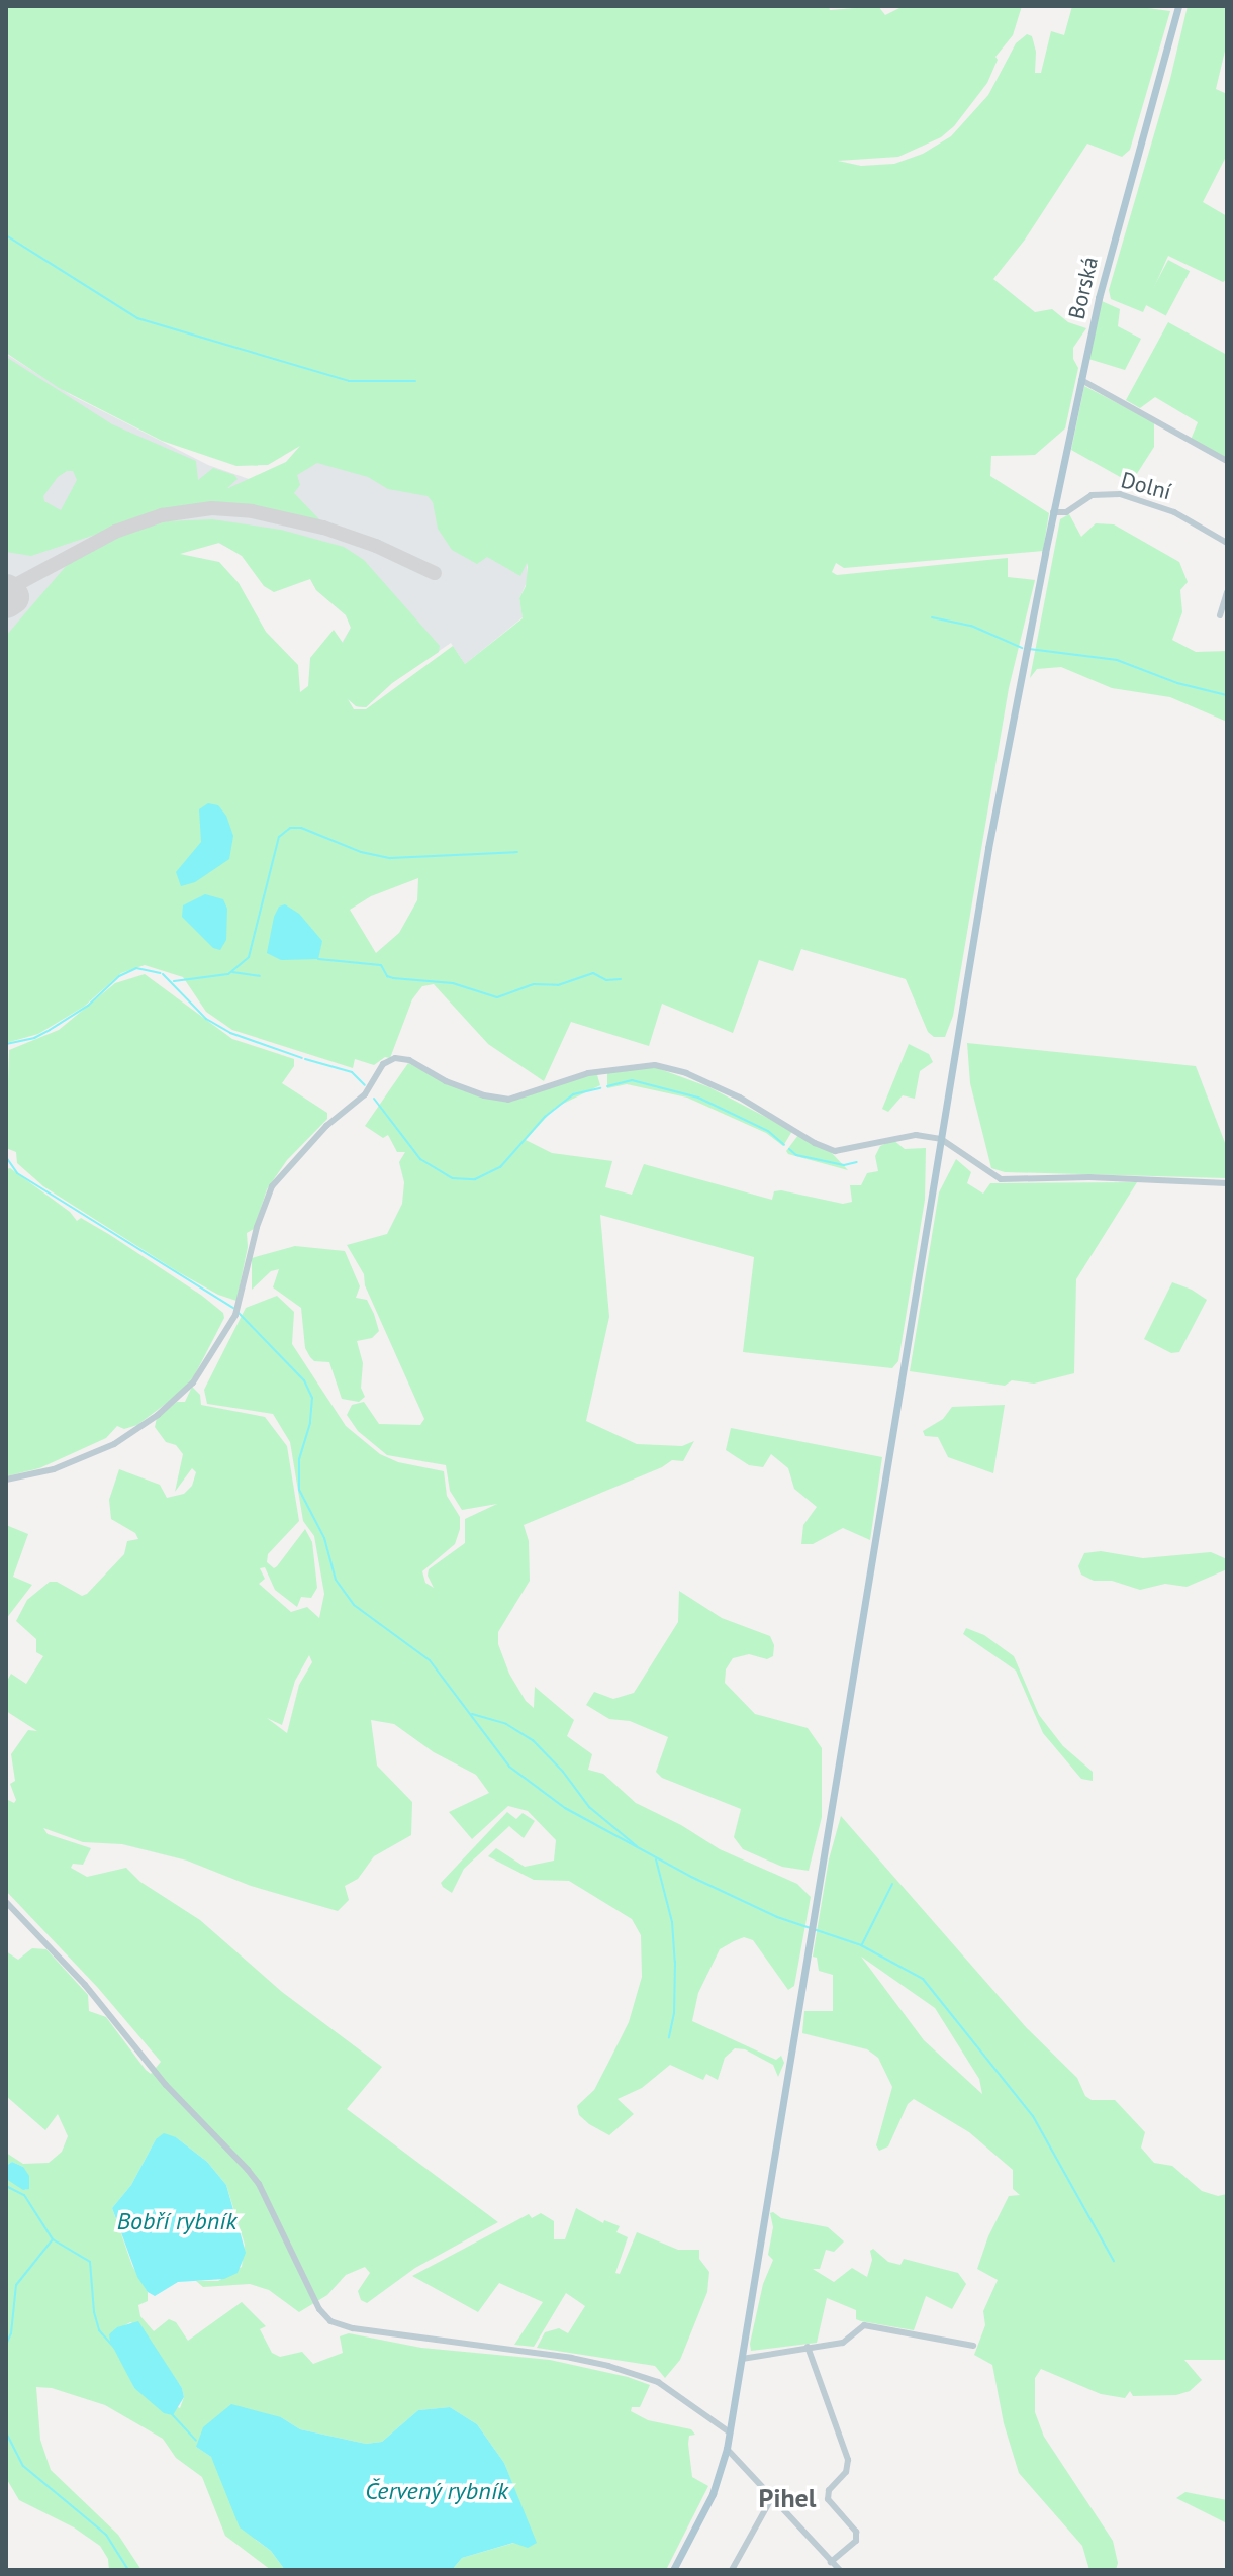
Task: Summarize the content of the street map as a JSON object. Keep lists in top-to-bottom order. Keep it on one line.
{"streets":{"main road":["Borská"],"street":["Dolní"]},"crossings":[["Borská","Dolní"]],"districts":["Pihel"],"water":["Bobří rybník","Červený rybník"]}
